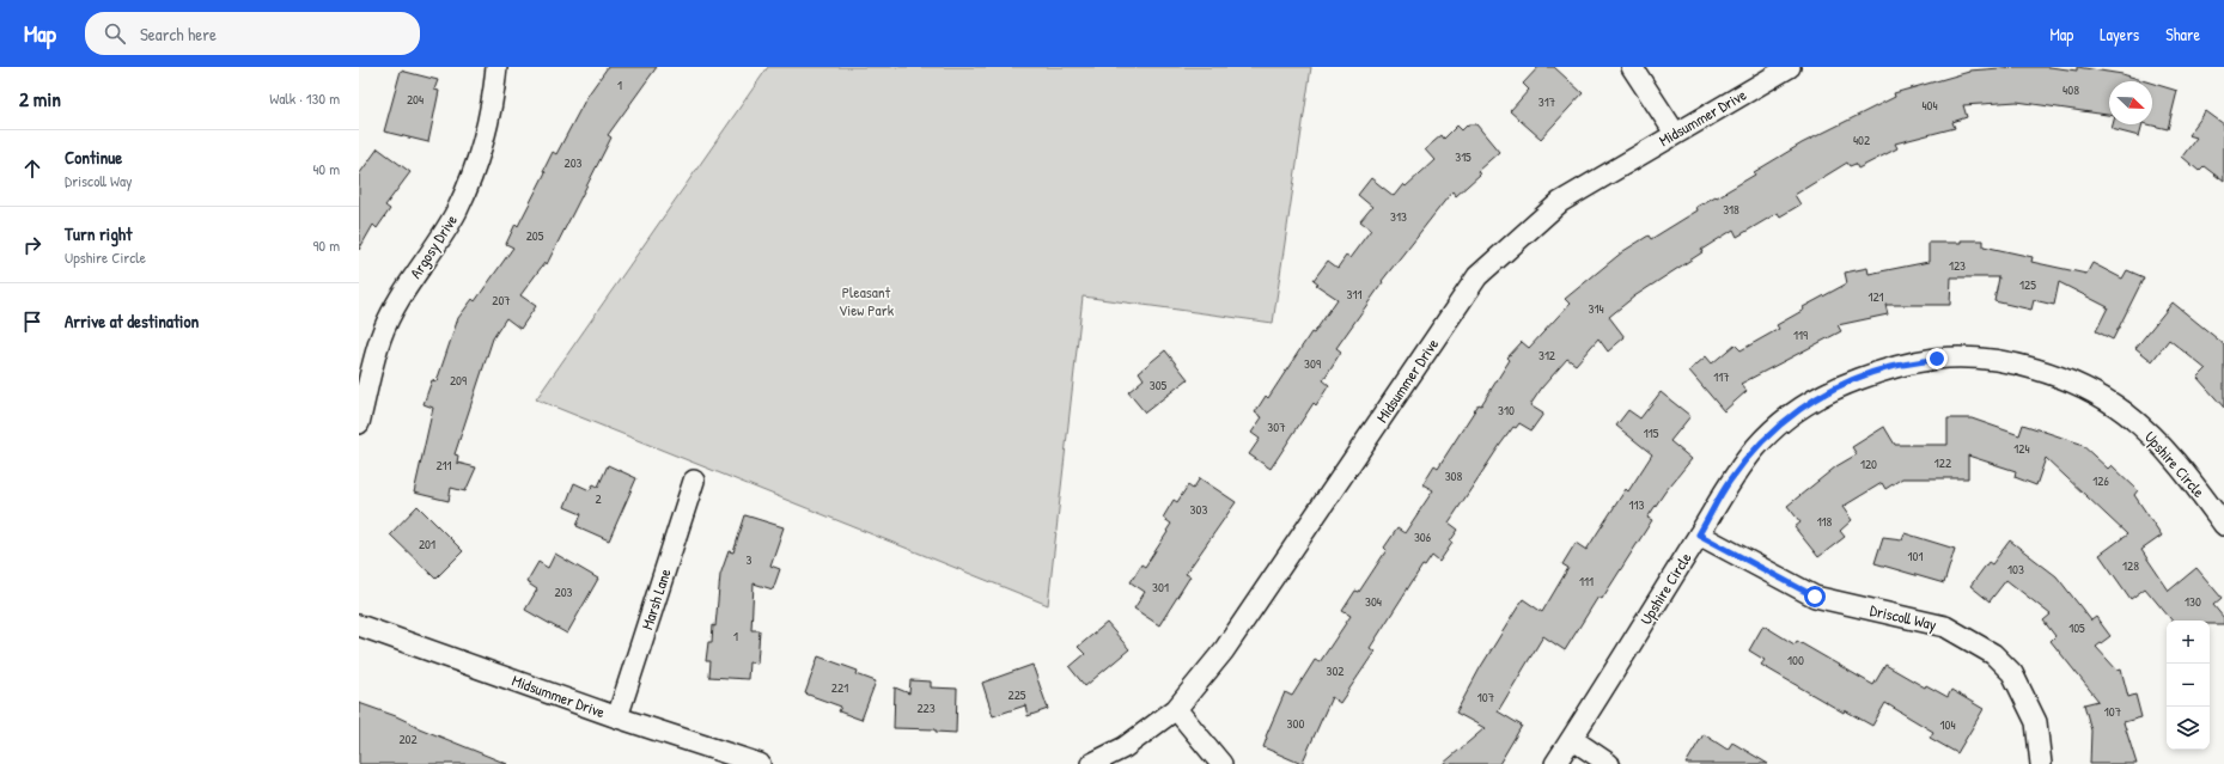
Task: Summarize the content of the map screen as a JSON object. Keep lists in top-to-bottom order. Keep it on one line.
{"streets":{"street":["Midsummer Drive","Argosy Drive","Upshire Circle","Marsh Lane","Driscoll Way"]},"crossings":[["Midsummer Drive","Marsh Lane"],["Upshire Circle","Driscoll Way"]],"parks":["Pleasant View Park"],"house_numbers":["1","408","204","317","404","402","315","203","318","313","205","123","125","311","121","207","314","119","312","309","117","209","305","310","307","115","124","122","120","211","308","126","2","113","303","118","306","201","101","3","128","103","111","301","203","304","130","105","1","100","302","221","225","107","223","107","300","104","202"],"north":"bottom right","page":{"header":"Map","search":"Search here","nav":["Map","Layers","Share"],"heading":["2 min","Walk · 130 m"],"list":[["Continue","Driscoll Way","40 m"],["Turn right","Upshire Circle","90 m"],"Arrive at destination"],"map_buttons":["+","−"]}}
